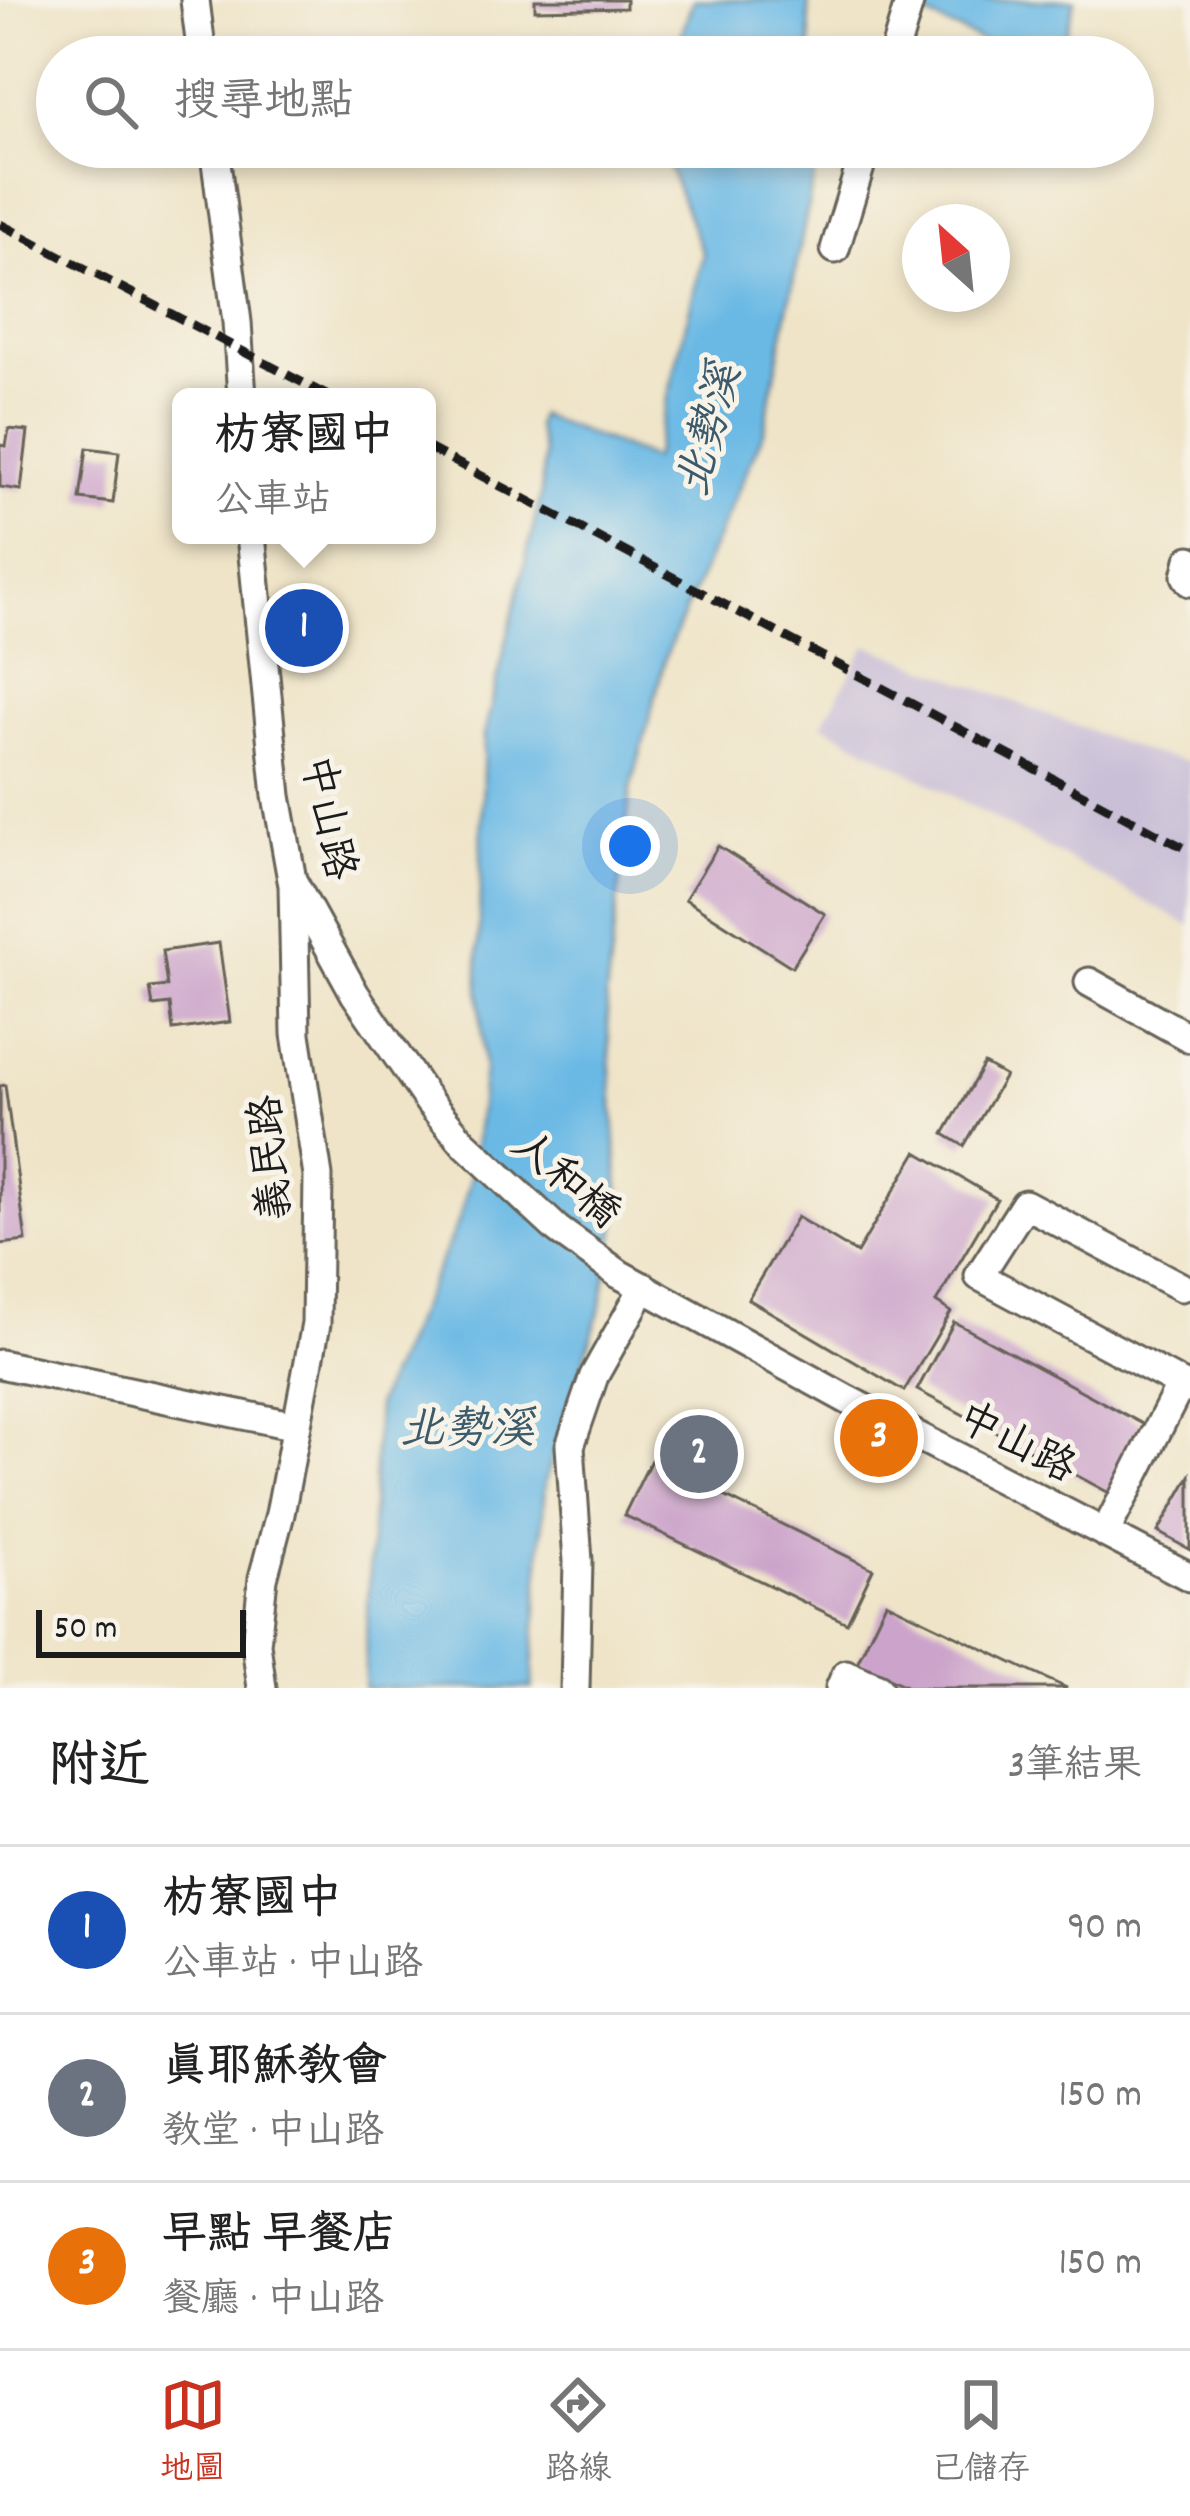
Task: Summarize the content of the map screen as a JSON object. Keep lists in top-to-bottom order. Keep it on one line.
{"streets":{"street":["中山路","義民路","人和橋"]},"crossings":[["中山路","義民路"],["中山路","人和橋"]],"water":["北勢溪"],"scale_bar":"50 m","north":"top left","page":{"search":"搜尋地點","popup":["枋寮國中","公車站"],"pins":["1","3","2"],"scale":"50 m","heading":["附近","3筆結果"],"list":[{"mark":"1","name":"枋寮國中","note":"公車站 · 中山路","value":"90 m"},{"mark":"2","name":"真耶穌教會","note":"教堂 · 中山路","value":"150 m"},{"mark":"3","name":"早點 早餐店","note":"餐廳 · 中山路","value":"150 m"}],"nav":["地圖","路線","已儲存"]}}
